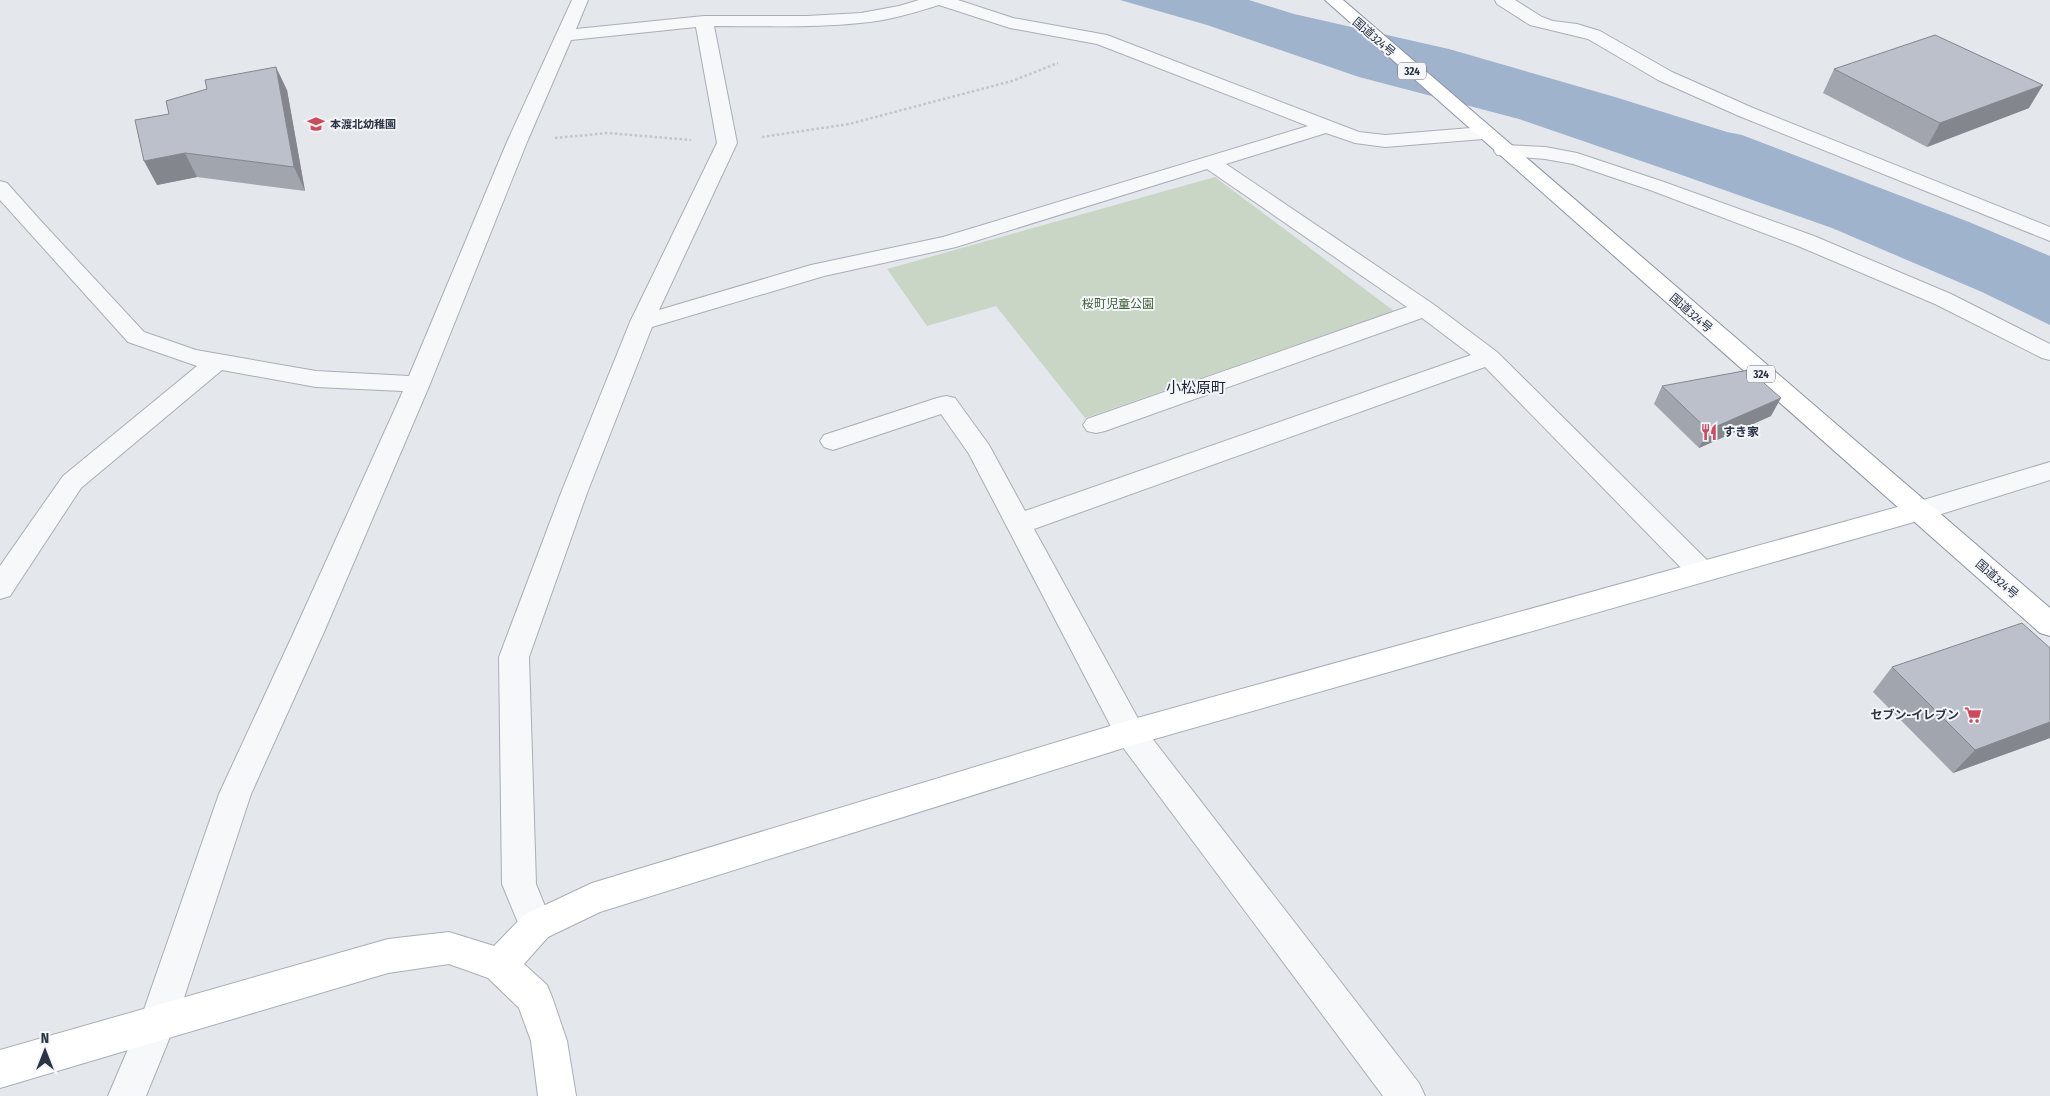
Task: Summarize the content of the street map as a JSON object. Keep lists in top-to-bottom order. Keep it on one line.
{"streets":{"main road":["国道324号","324"]},"districts":["小松原町"],"parks":["桜町児童公園"],"places":{"school or university":["本渡北幼稚園"],"restaurant":["すき家"],"supermarket":["セブン-イレブン"]},"north":"top"}
